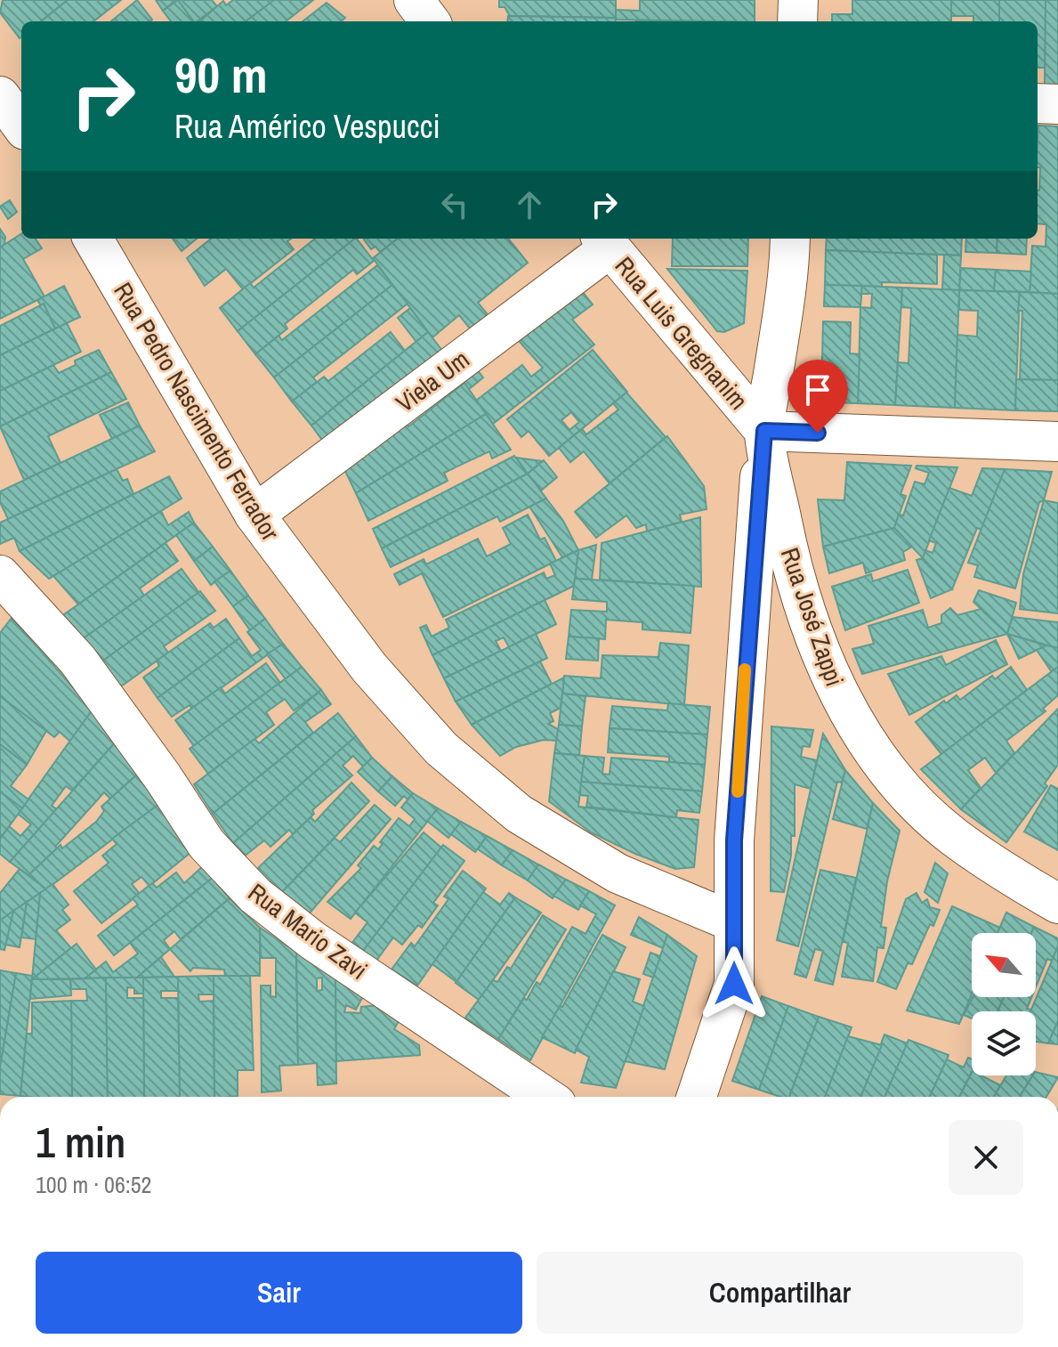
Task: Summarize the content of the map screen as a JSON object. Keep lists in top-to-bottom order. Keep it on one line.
{"streets":{"street":["Rua Luis Gregnanim","Viela Um","Rua Pedro Nascimento Ferrador","Rua José Zappi","Rua Mario Zavi"]},"crossings":[["Rua Luis Gregnanim","Viela Um"],["Rua Luis Gregnanim","Rua José Zappi"],["Viela Um","Rua Pedro Nascimento Ferrador"]],"north":"top left","page":{"turn":["90 m","Rua Américo Vespucci"],"heading":["1 min","100 m · 06:52"],"buttons":["Sair","Compartilhar"]}}
